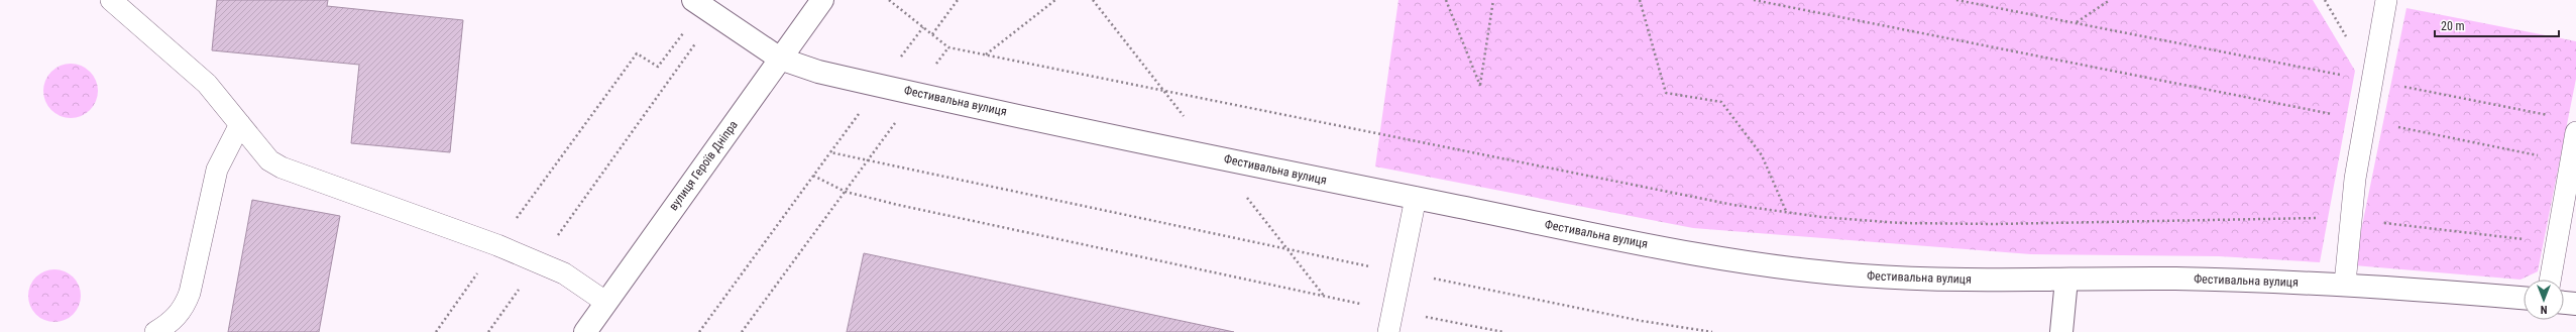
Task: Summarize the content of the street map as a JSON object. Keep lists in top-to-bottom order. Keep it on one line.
{"streets":{"street":["Фестивальна вулиця","вулиця Героїв Дніпра"]},"crossings":[["Фестивальна вулиця","вулиця Героїв Дніпра"]],"scale_bar":"20 m","north":"bottom"}
